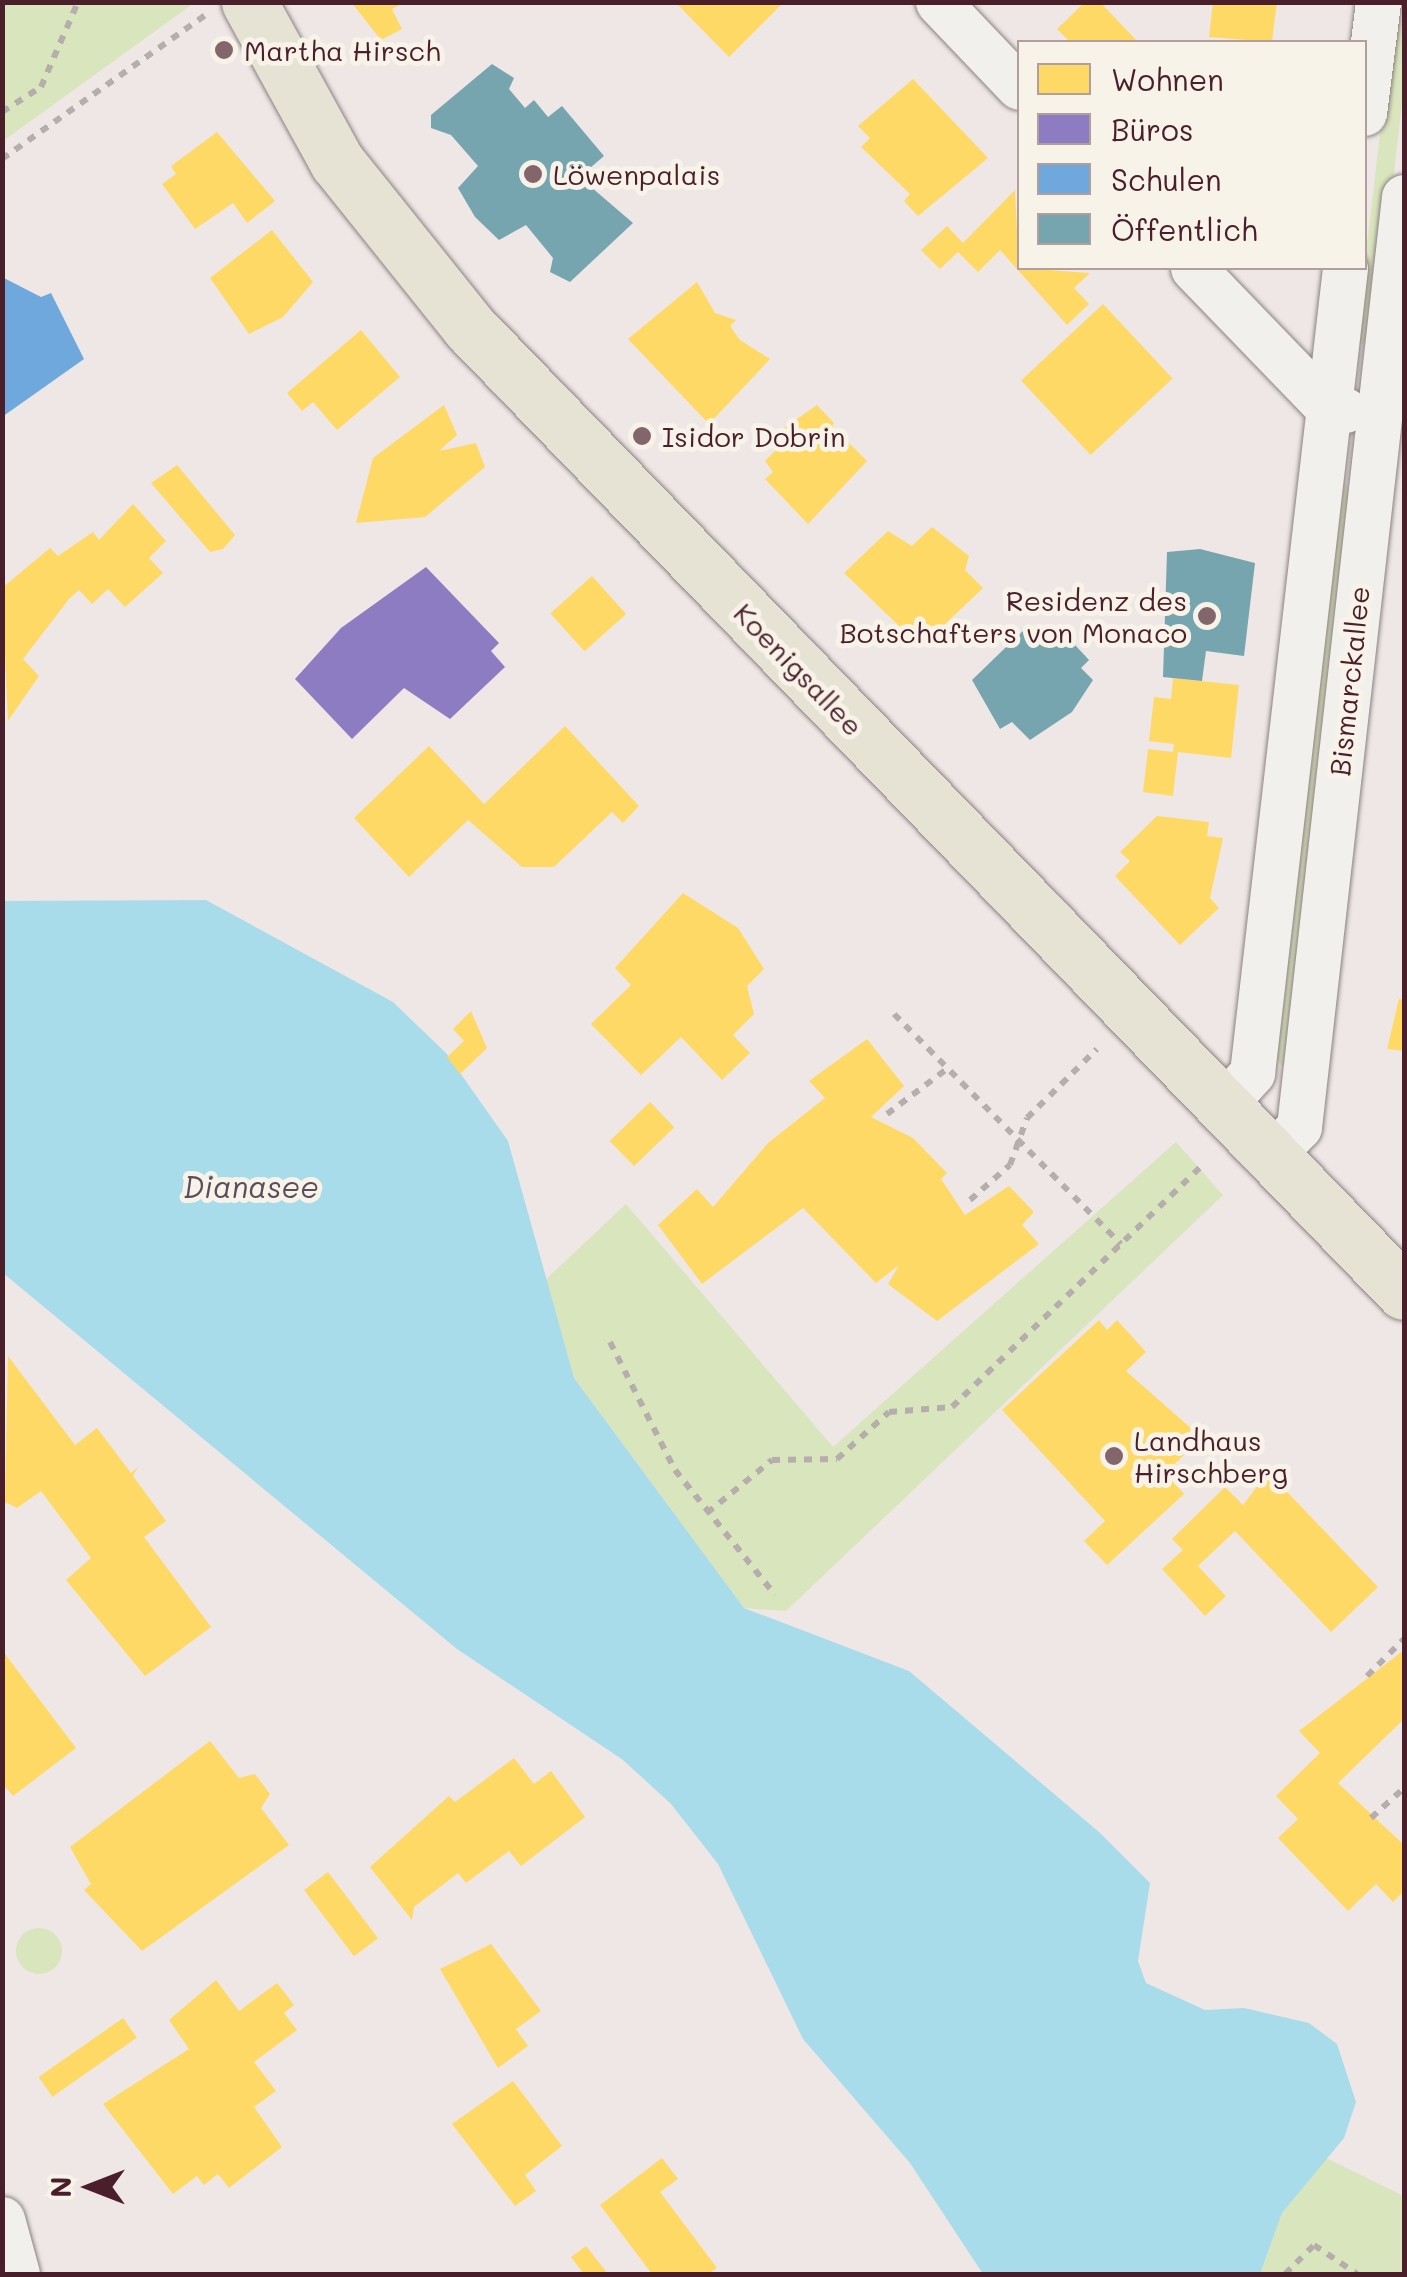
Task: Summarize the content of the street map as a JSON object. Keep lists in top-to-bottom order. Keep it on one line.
{"streets":{"main road":["Koenigsallee"],"street":["Bismarckallee"]},"crossings":[["Koenigsallee","Bismarckallee"]],"water":["Dianasee"],"places":["Martha Hirsch","Löwenpalais","Isidor Dobrin","Residenz des Botschafters von Monaco","Landhaus Hirschberg"],"legend":["Wohnen","Büros","Schulen","Öffentlich"],"north":"left"}
